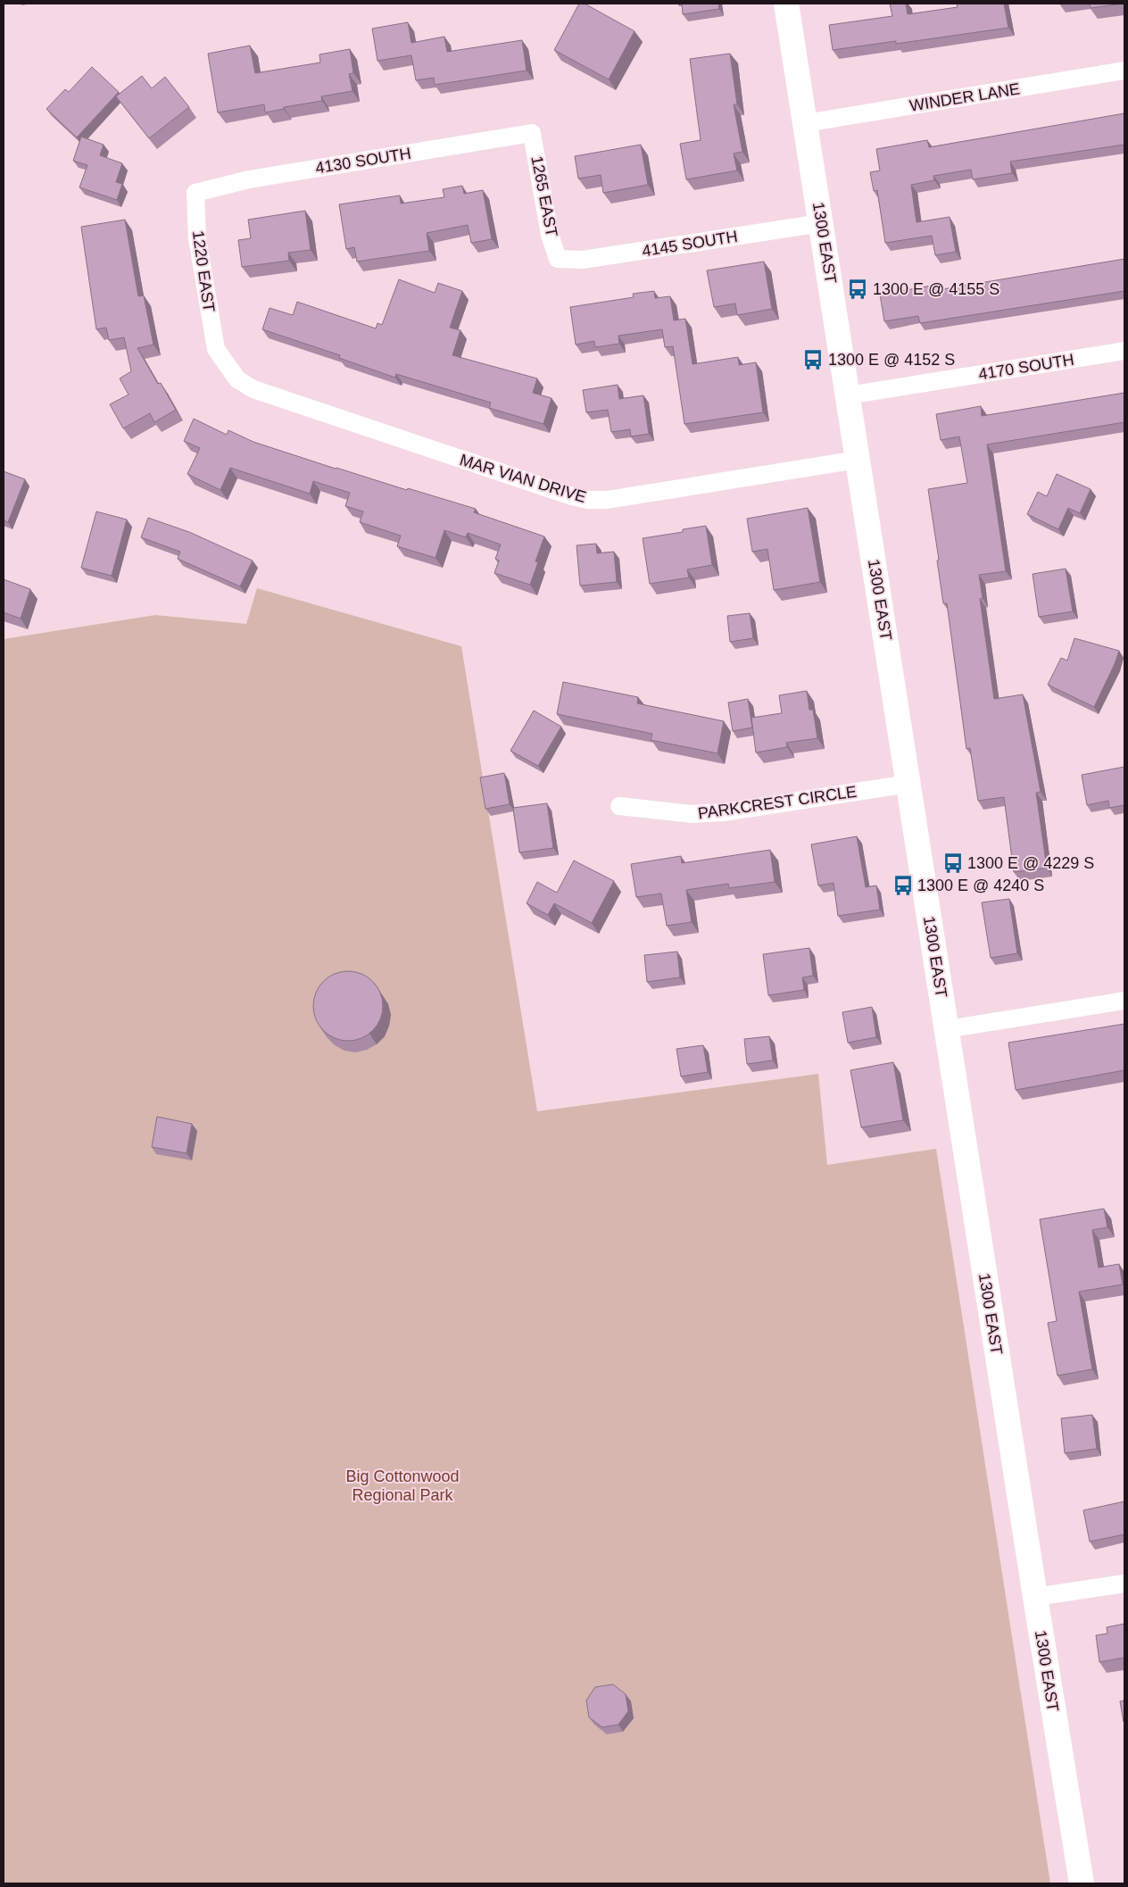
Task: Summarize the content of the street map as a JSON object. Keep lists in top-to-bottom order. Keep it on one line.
{"streets":{"main road":["1300 EAST"],"street":["WINDER LANE","4130 SOUTH","1265 EAST","4145 SOUTH","1220 EAST","4170 SOUTH","MAR VIAN DRIVE","PARKCREST CIRCLE"]},"crossings":[["WINDER LANE","1300 EAST"],["4130 SOUTH","1265 EAST"],["4130 SOUTH","1220 EAST"],["1265 EAST","4145 SOUTH"],["1300 EAST","4145 SOUTH"],["1300 EAST","4170 SOUTH"],["1300 EAST","MAR VIAN DRIVE"],["1300 EAST","PARKCREST CIRCLE"],["1220 EAST","MAR VIAN DRIVE"]],"parks":["Big Cottonwood Regional Park"],"places":{"bus stop":["1300 E @ 4155 S","1300 E @ 4152 S","1300 E @ 4229 S","1300 E @ 4240 S"]}}
